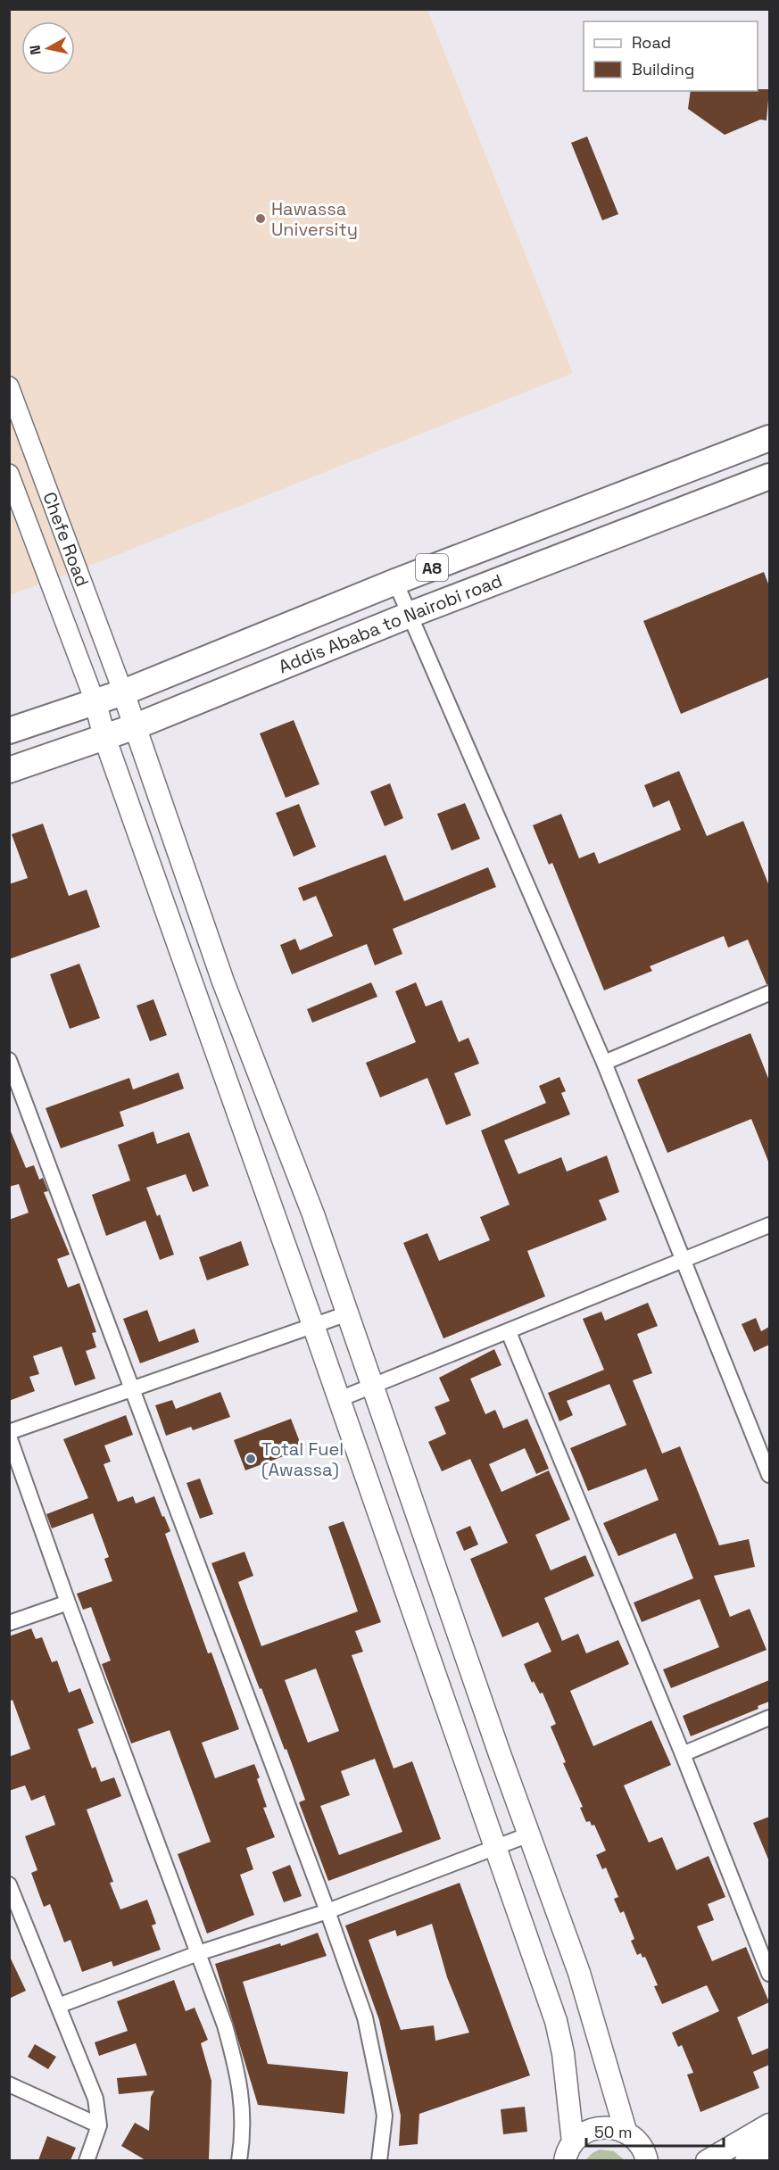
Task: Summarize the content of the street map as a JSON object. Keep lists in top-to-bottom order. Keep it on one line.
{"streets":{"highway":["A8","Addis Ababa to Nairobi road"],"street":["Chefe Road"]},"crossings":[["Chefe Road","Addis Ababa to Nairobi road"]],"places":["Hawassa University","Total Fuel (Awassa)"],"legend":["Road","Building"],"scale_bar":"50 m","north":"left"}
